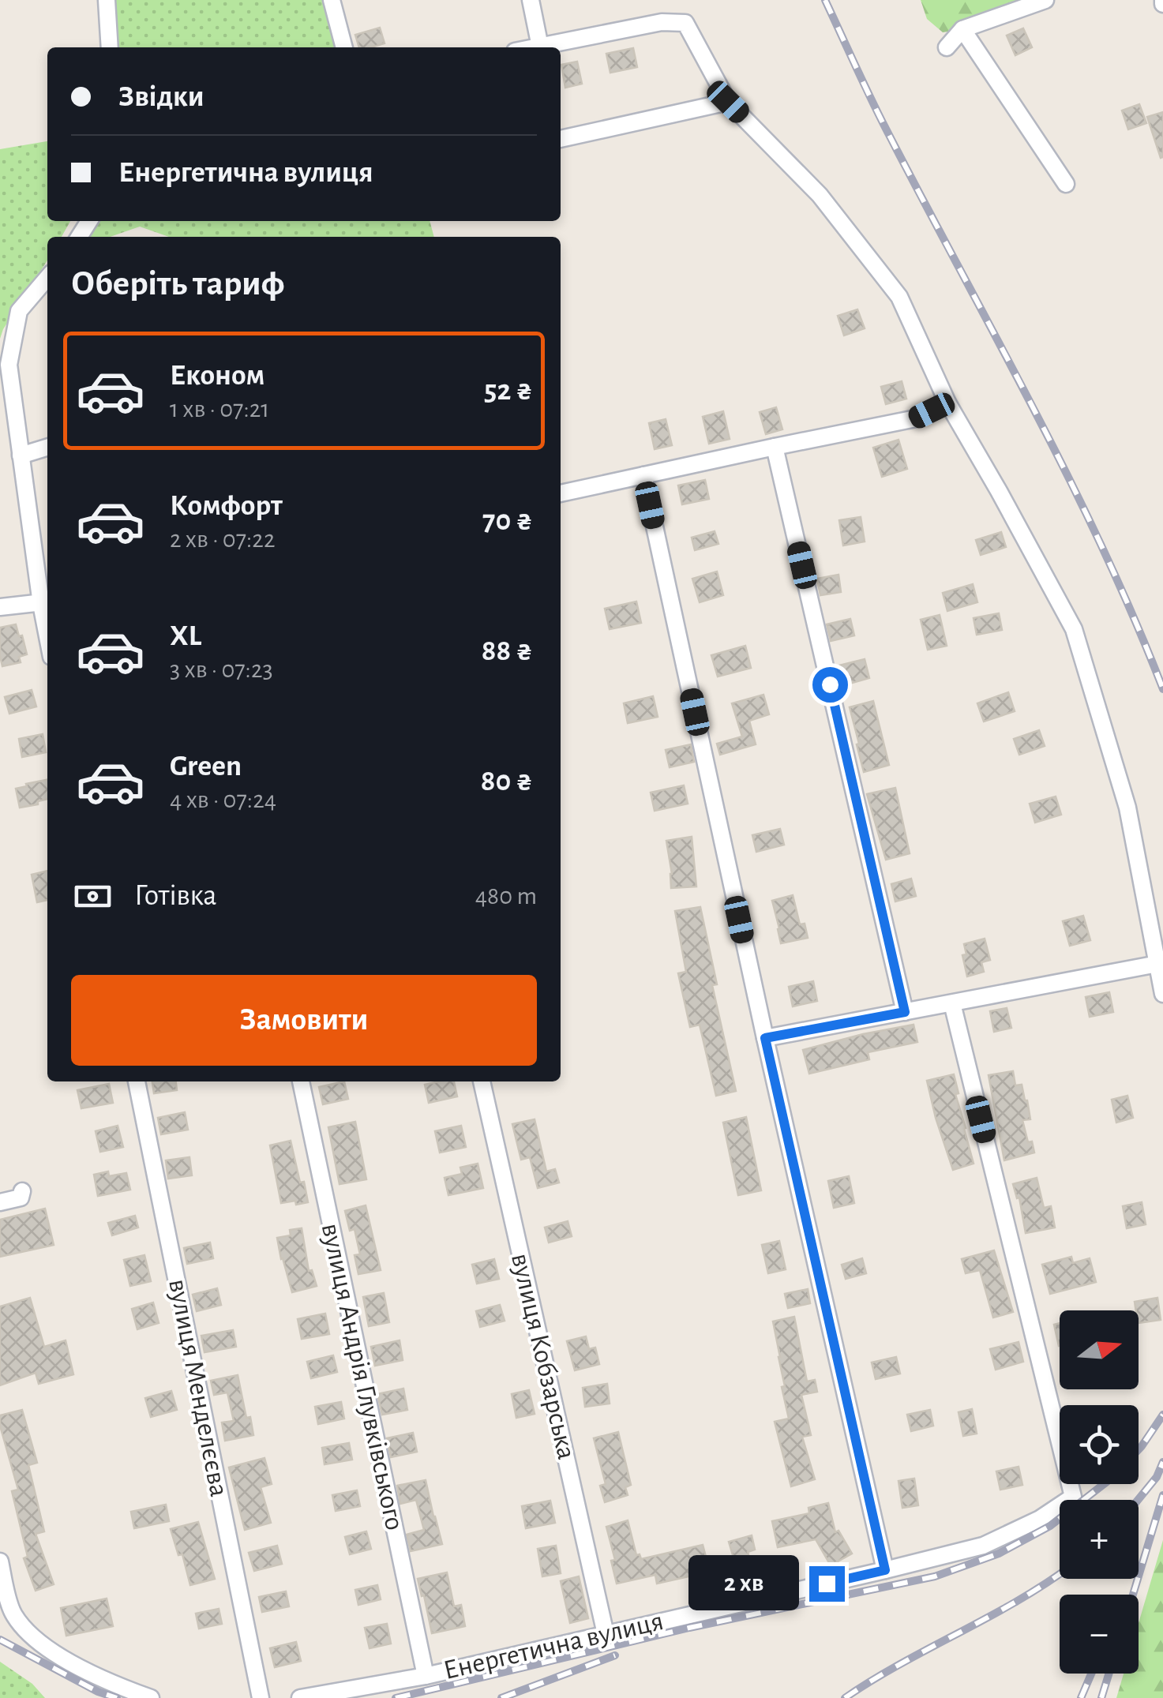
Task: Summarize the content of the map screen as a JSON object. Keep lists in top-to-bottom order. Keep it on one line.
{"streets":{"street":["вулиця Кобзарська","вулиця Андрія Глувківського","вулиця Менделєєва","Енергетична вулиця"]},"crossings":[["вулиця Кобзарська","Енергетична вулиця"],["вулиця Андрія Глувківського","Енергетична вулиця"]],"north":"right","page":{"banner":["Звідки","Енергетична вулиця"],"heading":"Оберіть тариф","list":[{"name":"Економ","note":"1 хв · 07:21","value":"52 ₴"},{"name":"Комфорт","note":"2 хв · 07:22","value":"70 ₴"},{"name":"XL","note":"3 хв · 07:23","value":"88 ₴"},{"name":"Green","note":"4 хв · 07:24","value":"80 ₴"}],"pay":["Готівка","480 m"],"buttons":"Замовити","map_buttons":["+","−"],"bubble":"2 хв"}}
